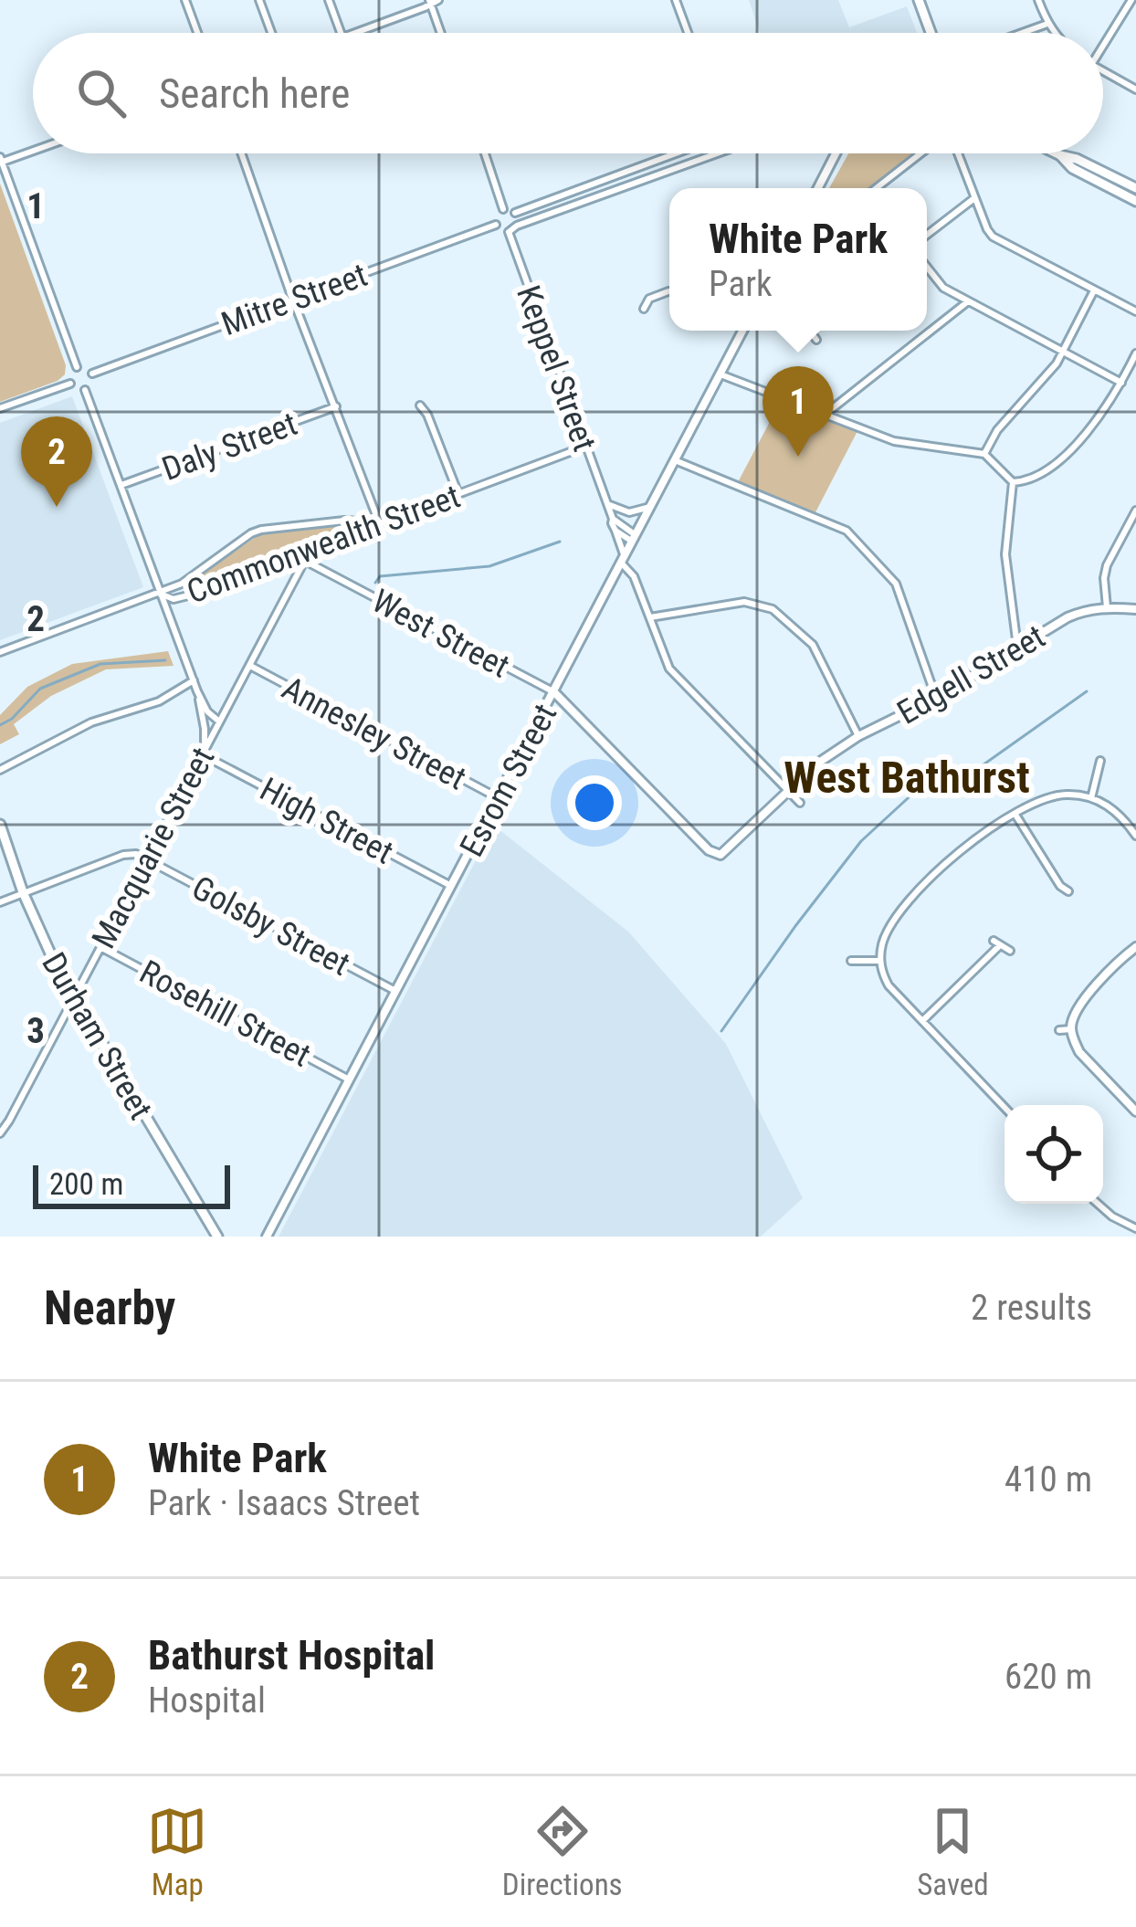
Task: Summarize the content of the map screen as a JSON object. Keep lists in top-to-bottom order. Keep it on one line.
{"streets":{"main road":["Durham Street"],"street":["Mitre Street","Keppel Street","Daly Street","Commonwealth Street","West Street","Edgell Street","Annesley Street","Esrom Street","High Street","Macquarie Street","Golsby Street","Rosehill Street"]},"crossings":[["Mitre Street","Keppel Street"],["Keppel Street","Commonwealth Street"],["Keppel Street","Edgell Street"],["Keppel Street","Esrom Street"],["Commonwealth Street","West Street"],["Commonwealth Street","Macquarie Street"],["West Street","Edgell Street"],["West Street","Esrom Street"],["West Street","Macquarie Street"],["Annesley Street","Esrom Street"],["Annesley Street","Macquarie Street"],["Esrom Street","High Street"],["Esrom Street","Golsby Street"],["Esrom Street","Rosehill Street"],["High Street","Macquarie Street"],["Macquarie Street","Golsby Street"],["Macquarie Street","Rosehill Street"],["Macquarie Street","Durham Street"]],"districts":["West Bathurst"],"scale_bar":"200 m","page":{"search":"Search here","popup":["White Park","Park"],"pins":["1","2"],"scale":"200 m","heading":["Nearby","2 results"],"list":[{"mark":"1","name":"White Park","note":"Park · Isaacs Street","value":"410 m"},{"mark":"2","name":"Bathurst Hospital","note":"Hospital","value":"620 m"}],"nav":["Map","Directions","Saved"]},"grid":{"rows":["1","2","3"]}}
